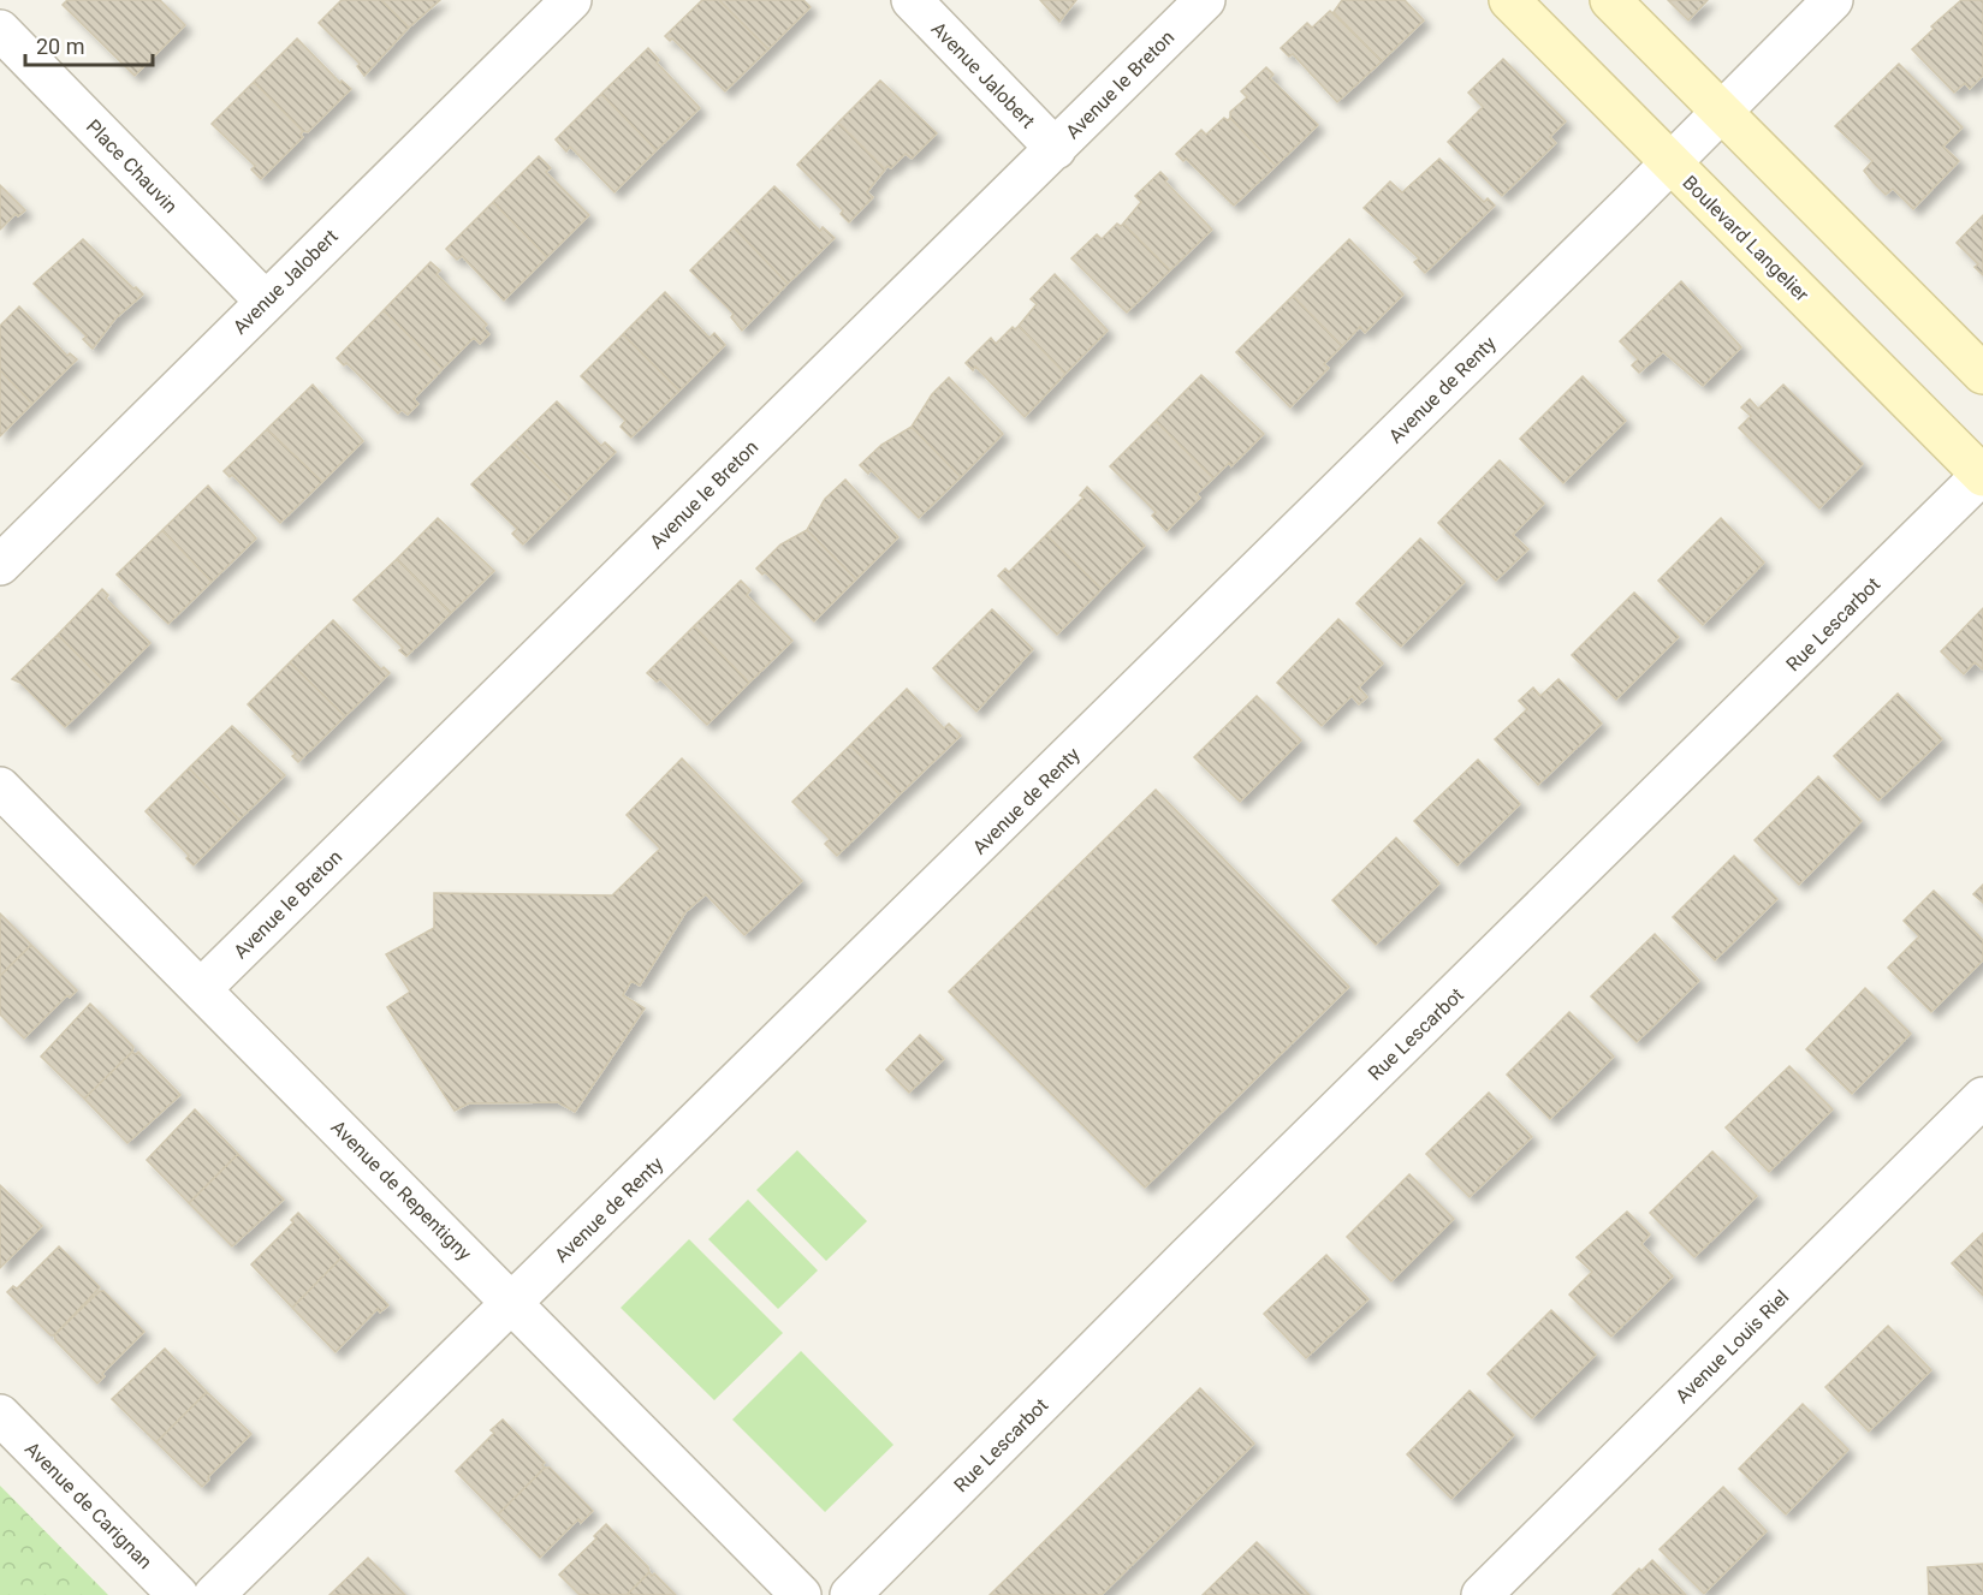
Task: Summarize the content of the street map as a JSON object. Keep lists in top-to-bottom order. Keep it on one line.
{"streets":{"main road":["Boulevard Langelier"],"street":["Avenue Jalobert","Avenue le Breton","Place Chauvin","Avenue de Renty","Rue Lescarbot","Avenue de Repentigny","Avenue Louis Riel","Avenue de Carignan"]},"crossings":[["Avenue Jalobert","Avenue le Breton"],["Avenue Jalobert","Place Chauvin"],["Avenue le Breton","Avenue de Repentigny"],["Boulevard Langelier","Avenue de Renty"],["Boulevard Langelier","Rue Lescarbot"],["Avenue de Renty","Avenue de Repentigny"]],"scale_bar":"20 m"}
